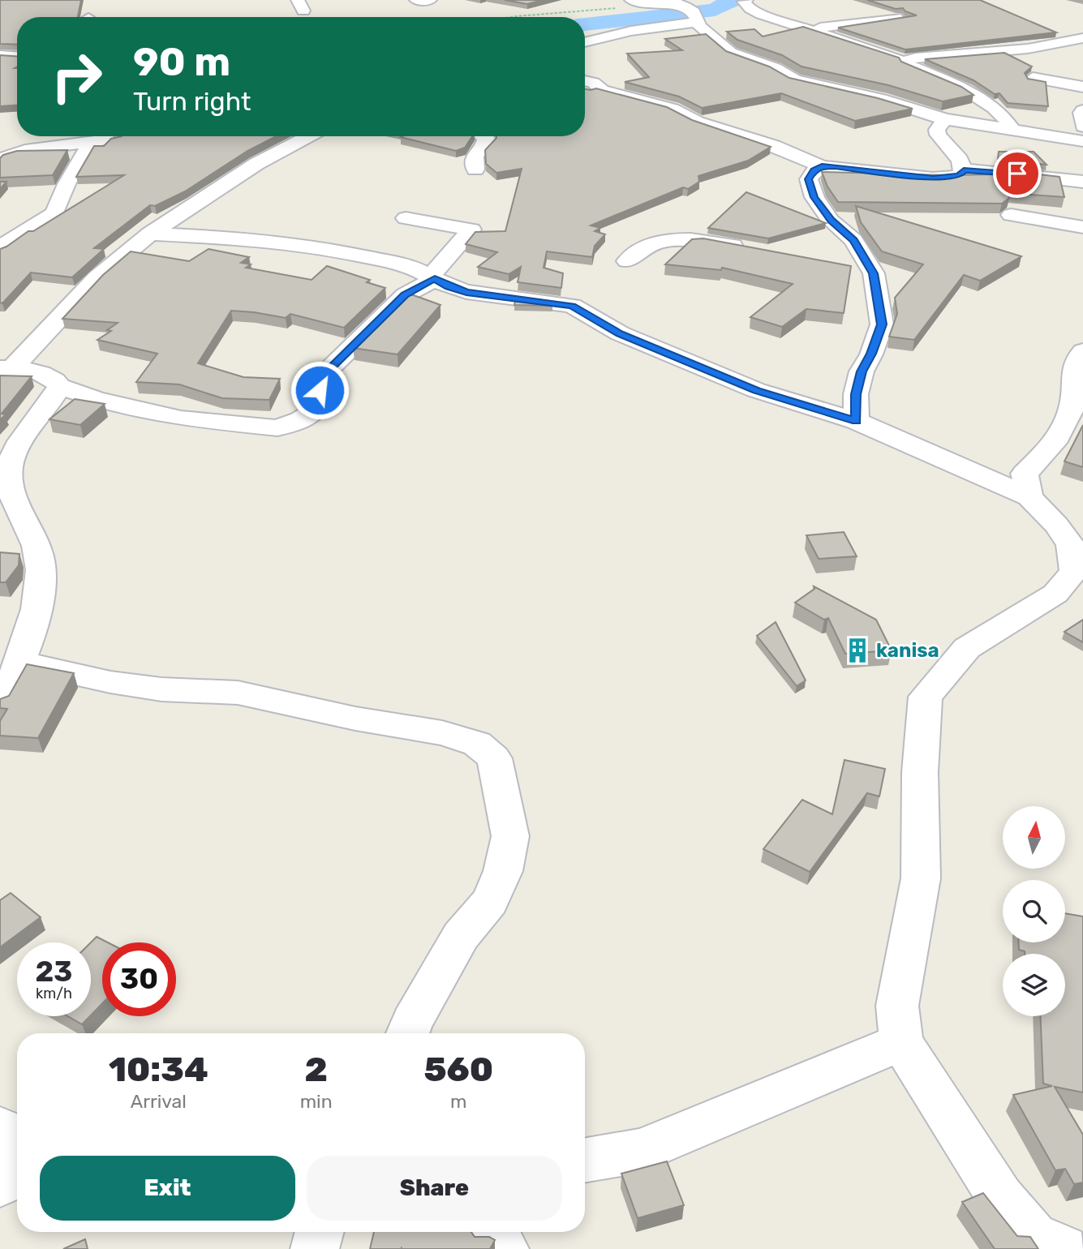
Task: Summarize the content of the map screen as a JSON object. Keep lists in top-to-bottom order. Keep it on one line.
{"places":{"building":["kanisa"]},"north":"top","page":{"turn":["90 m","Turn right"],"speed":"23 km/h","limit":"30","eta":["10:34","Arrival","2","min","560","m"],"buttons":["Exit","Share"]}}
